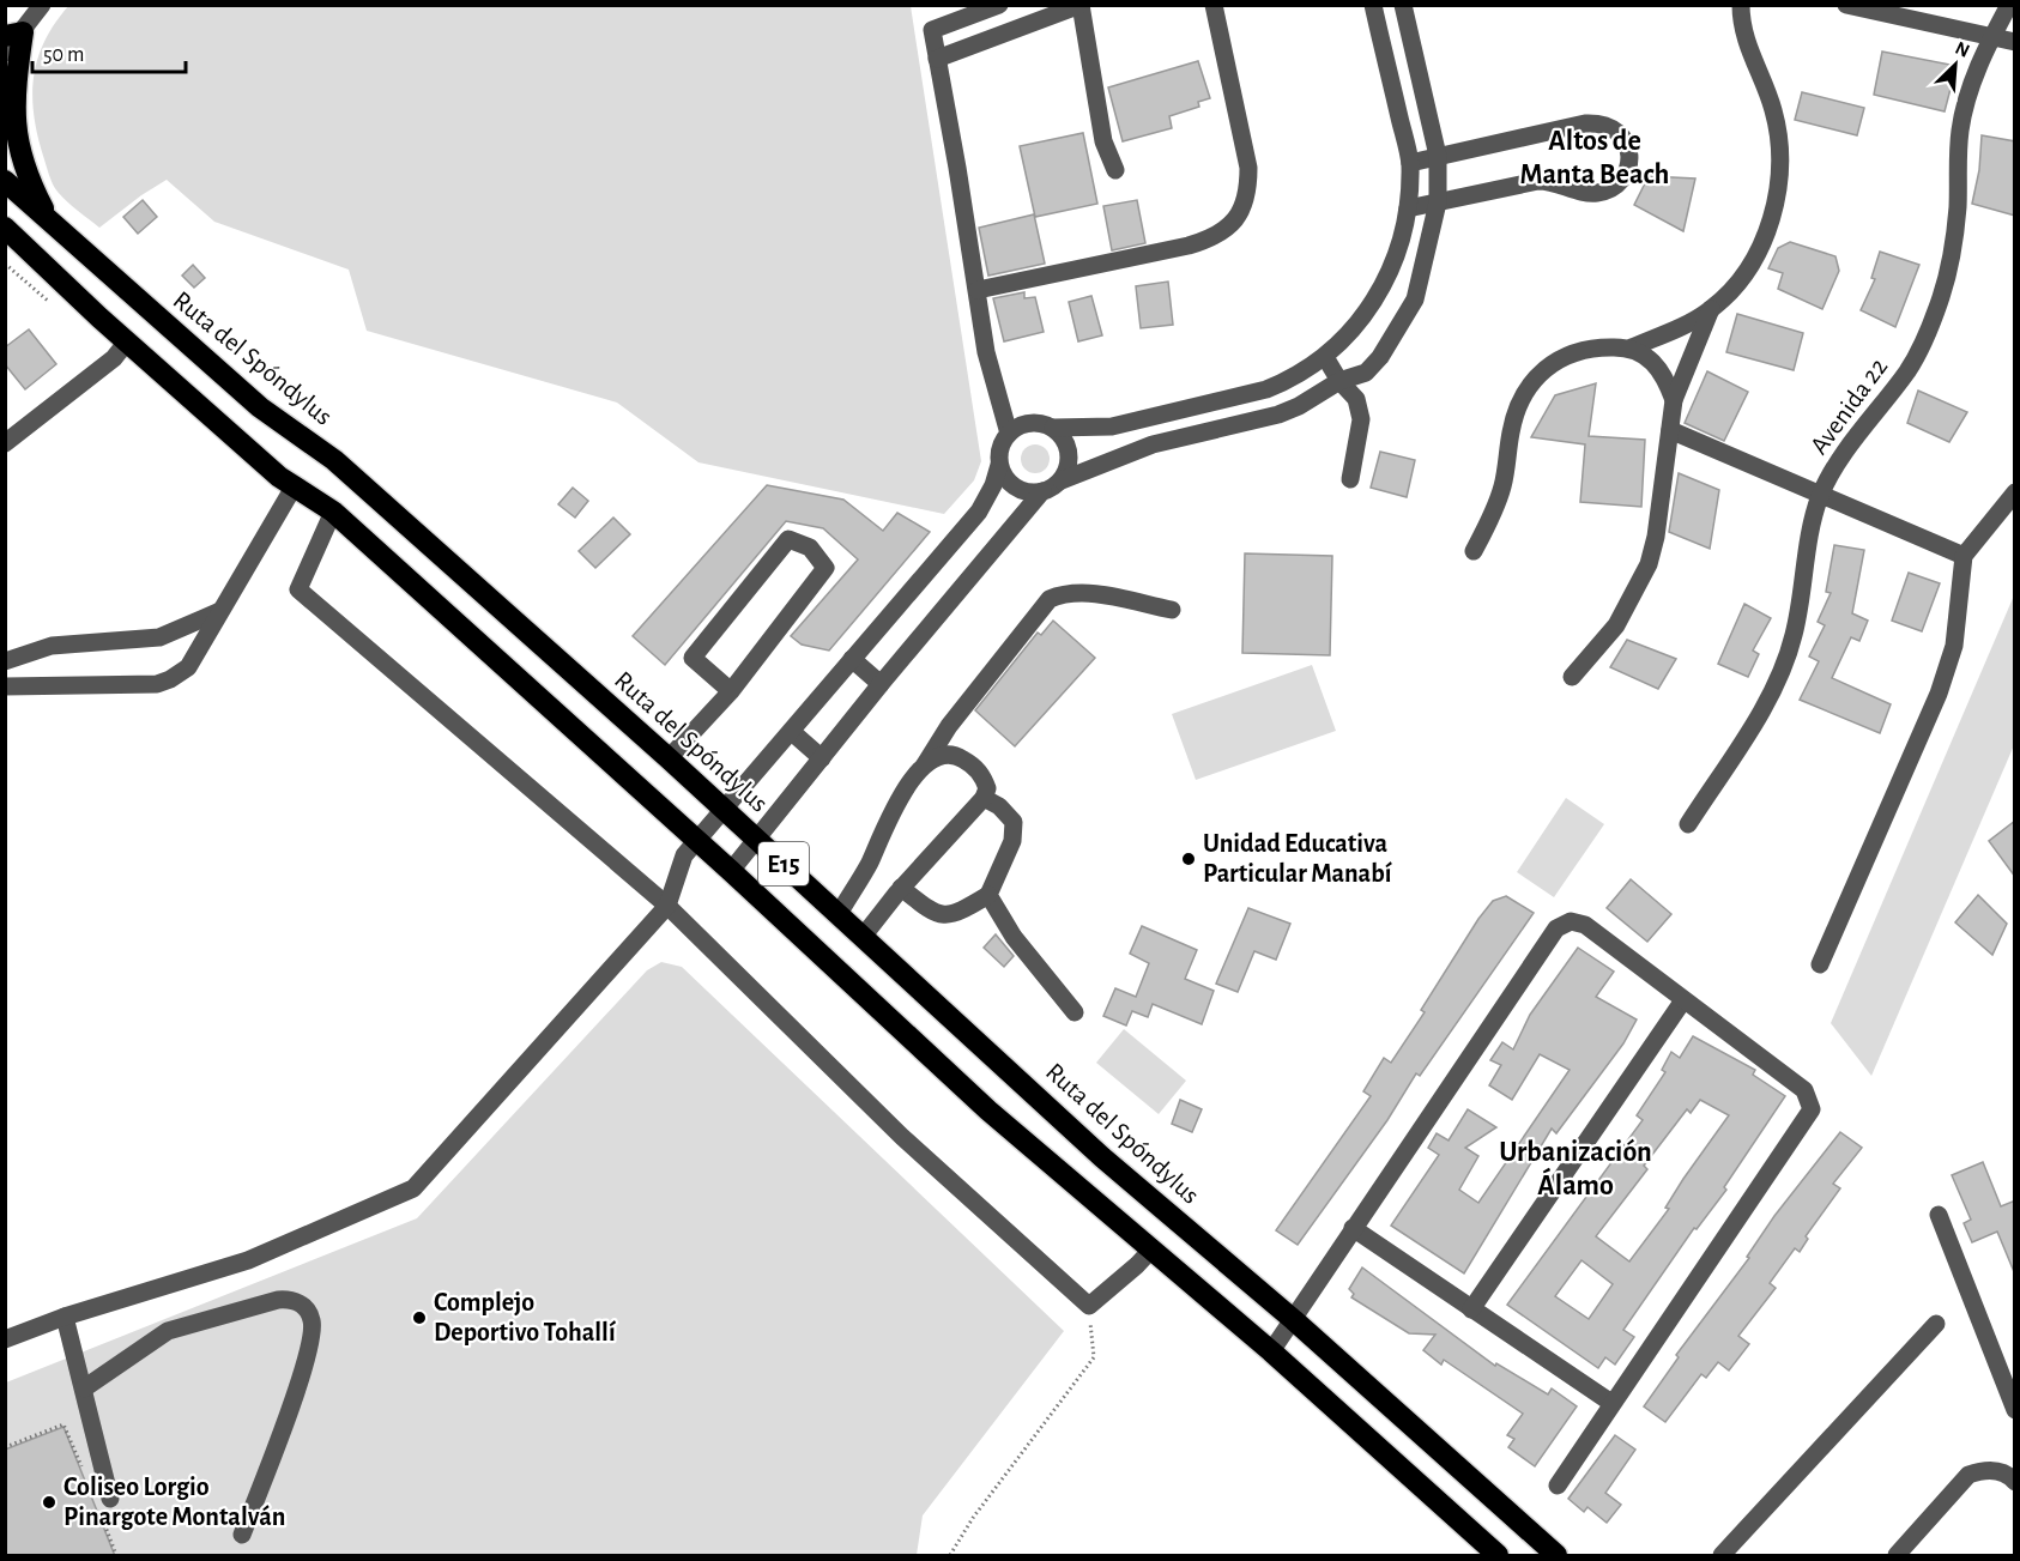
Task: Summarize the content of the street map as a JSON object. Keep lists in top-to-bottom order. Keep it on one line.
{"streets":{"highway":["Ruta del Spóndylus","E15"],"street":["Avenida 22"]},"districts":["Altos de Manta Beach","Urbanización Álamo"],"places":["Unidad Educativa Particular Manabí","Complejo Deportivo Tohallí","Coliseo Lorgio Pinargote Montalván"],"scale_bar":"50 m","north":"top right"}
